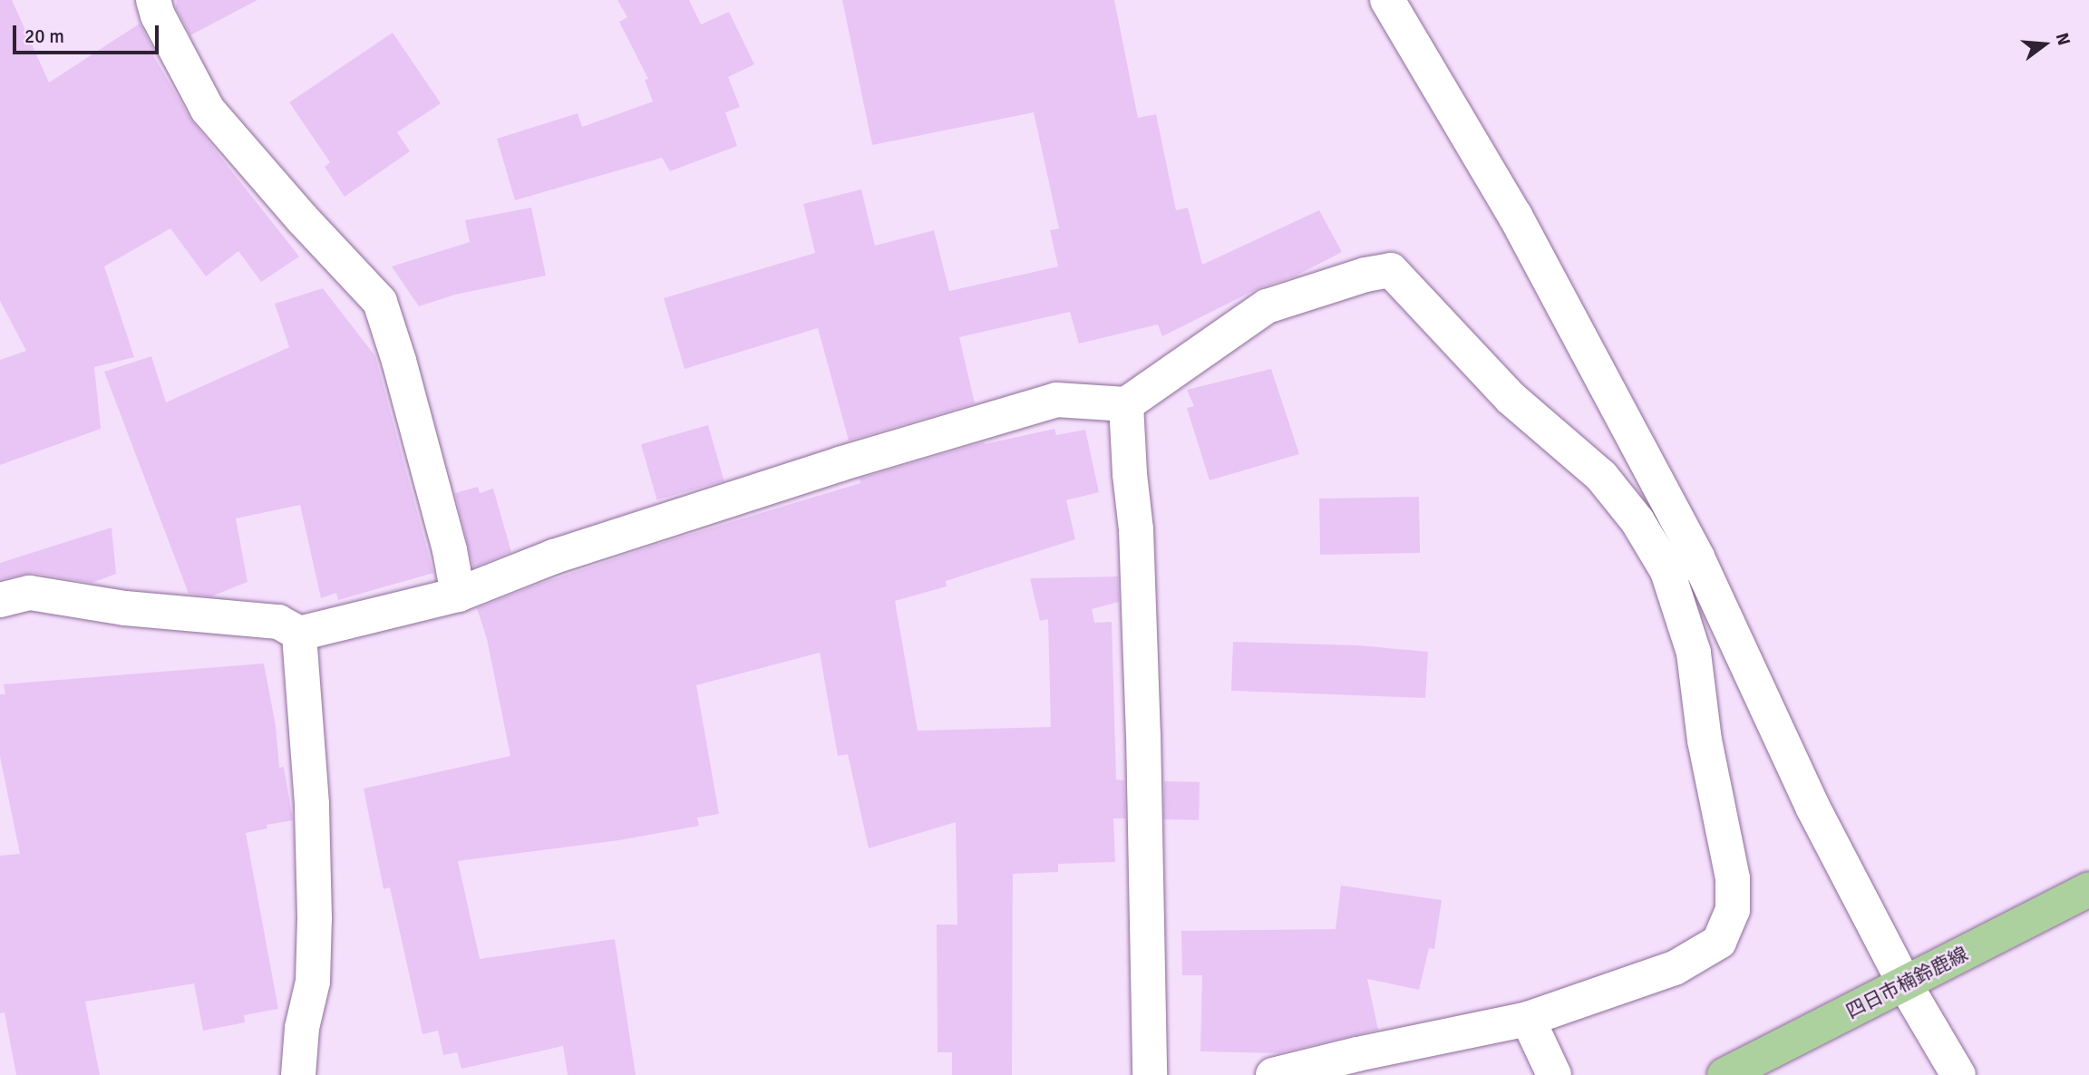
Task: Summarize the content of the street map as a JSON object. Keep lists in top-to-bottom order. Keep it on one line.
{"streets":{"main road":["四日市楠鈴鹿線"]},"scale_bar":"20 m","north":"right"}
